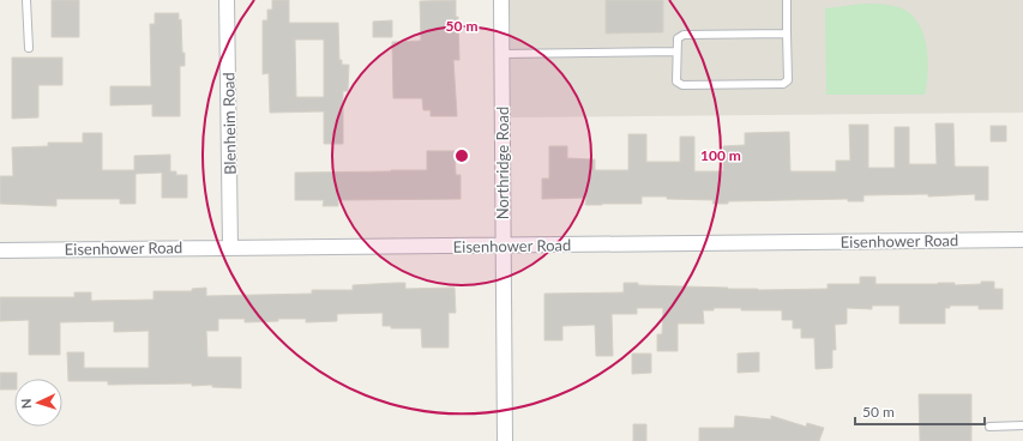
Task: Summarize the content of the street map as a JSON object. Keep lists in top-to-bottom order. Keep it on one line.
{"streets":{"street":["Blenheim Road","Northridge Road","Eisenhower Road"]},"crossings":[["Blenheim Road","Eisenhower Road"],["Northridge Road","Eisenhower Road"]],"scale_bar":"50 m","north":"left","rings":["50 m","100 m"]}
